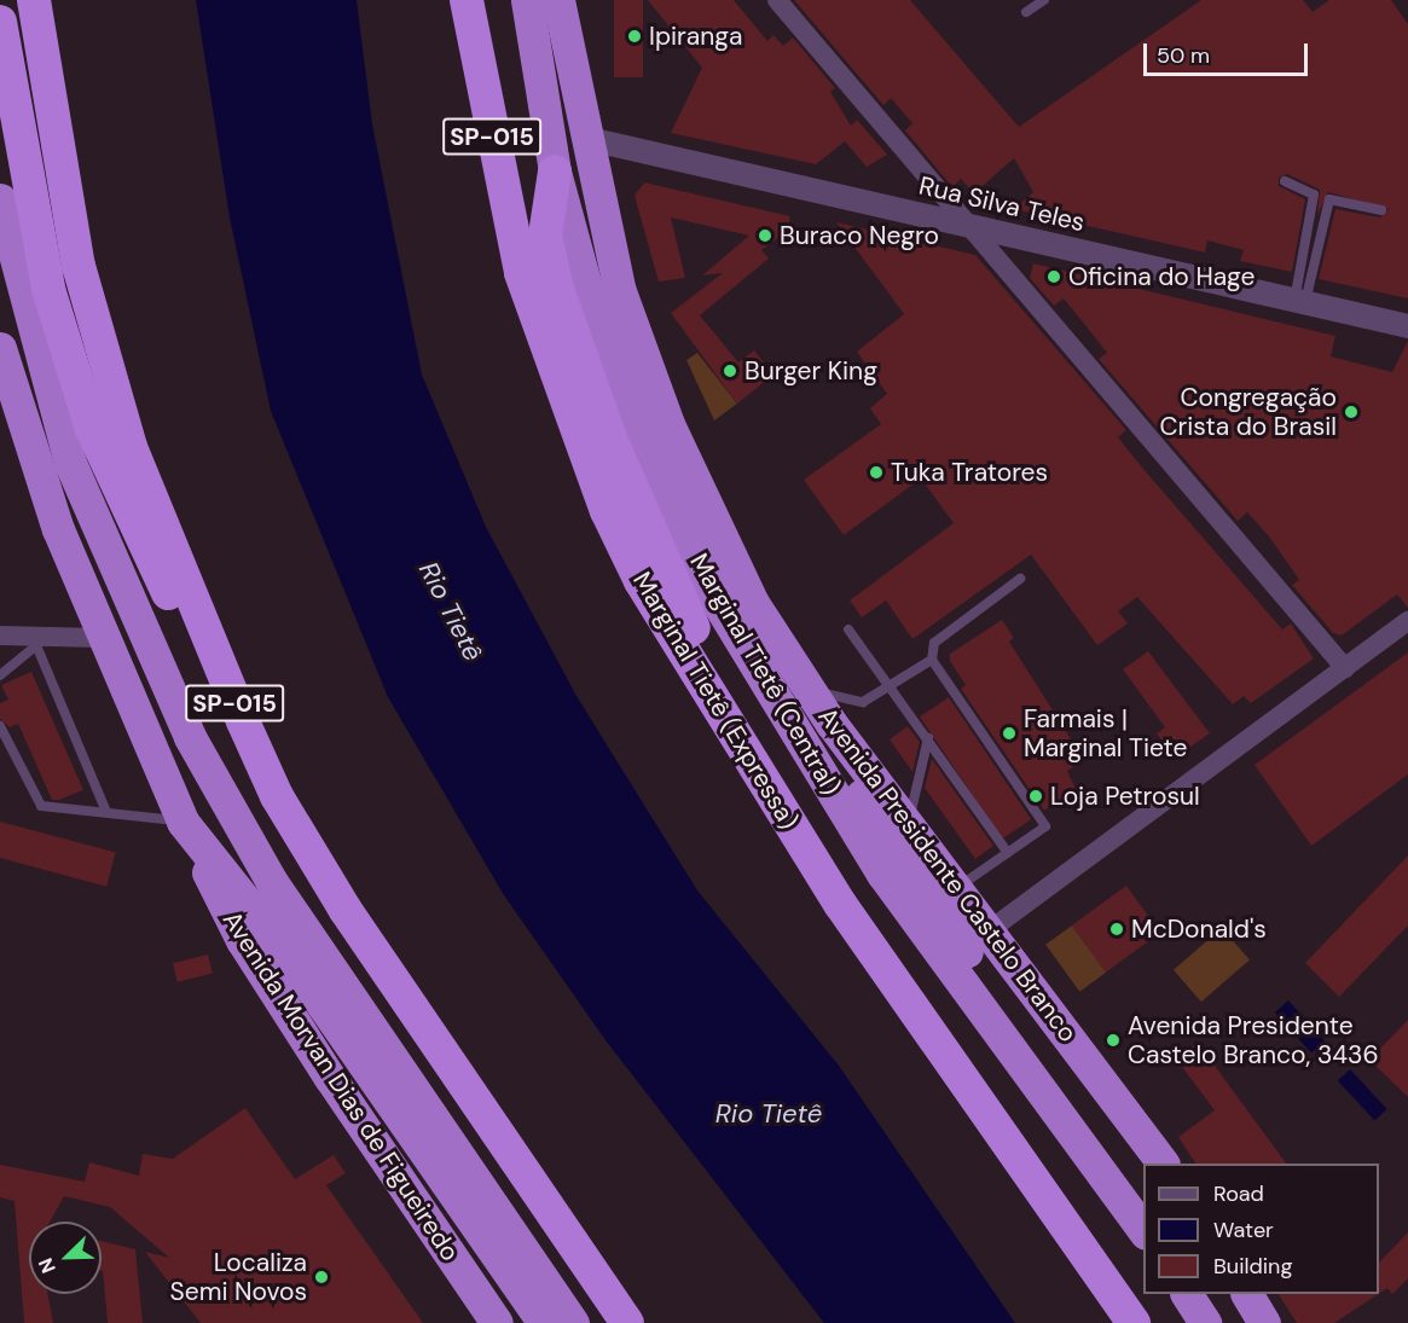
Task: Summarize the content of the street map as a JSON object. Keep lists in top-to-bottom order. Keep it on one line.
{"streets":{"highway":["SP-015","Marginal Tietê (Central)","Marginal Tietê (Expressa)","Avenida Presidente Castelo Branco","Avenida Morvan Dias de Figueiredo"],"street":["Rua Silva Teles"]},"crossings":[["Rua Silva Teles","Avenida Presidente Castelo Branco"]],"water":["Rio Tietê"],"places":["Ipiranga","Buraco Negro","Oficina do Hage","Burger King","Congregação Crista do Brasil","Tuka Tratores","Farmais | Marginal Tiete","Loja Petrosul","McDonald's","Avenida Presidente Castelo Branco, 3436","Localiza Semi Novos"],"legend":["Road","Water","Building"],"scale_bar":"50 m","north":"bottom left"}
